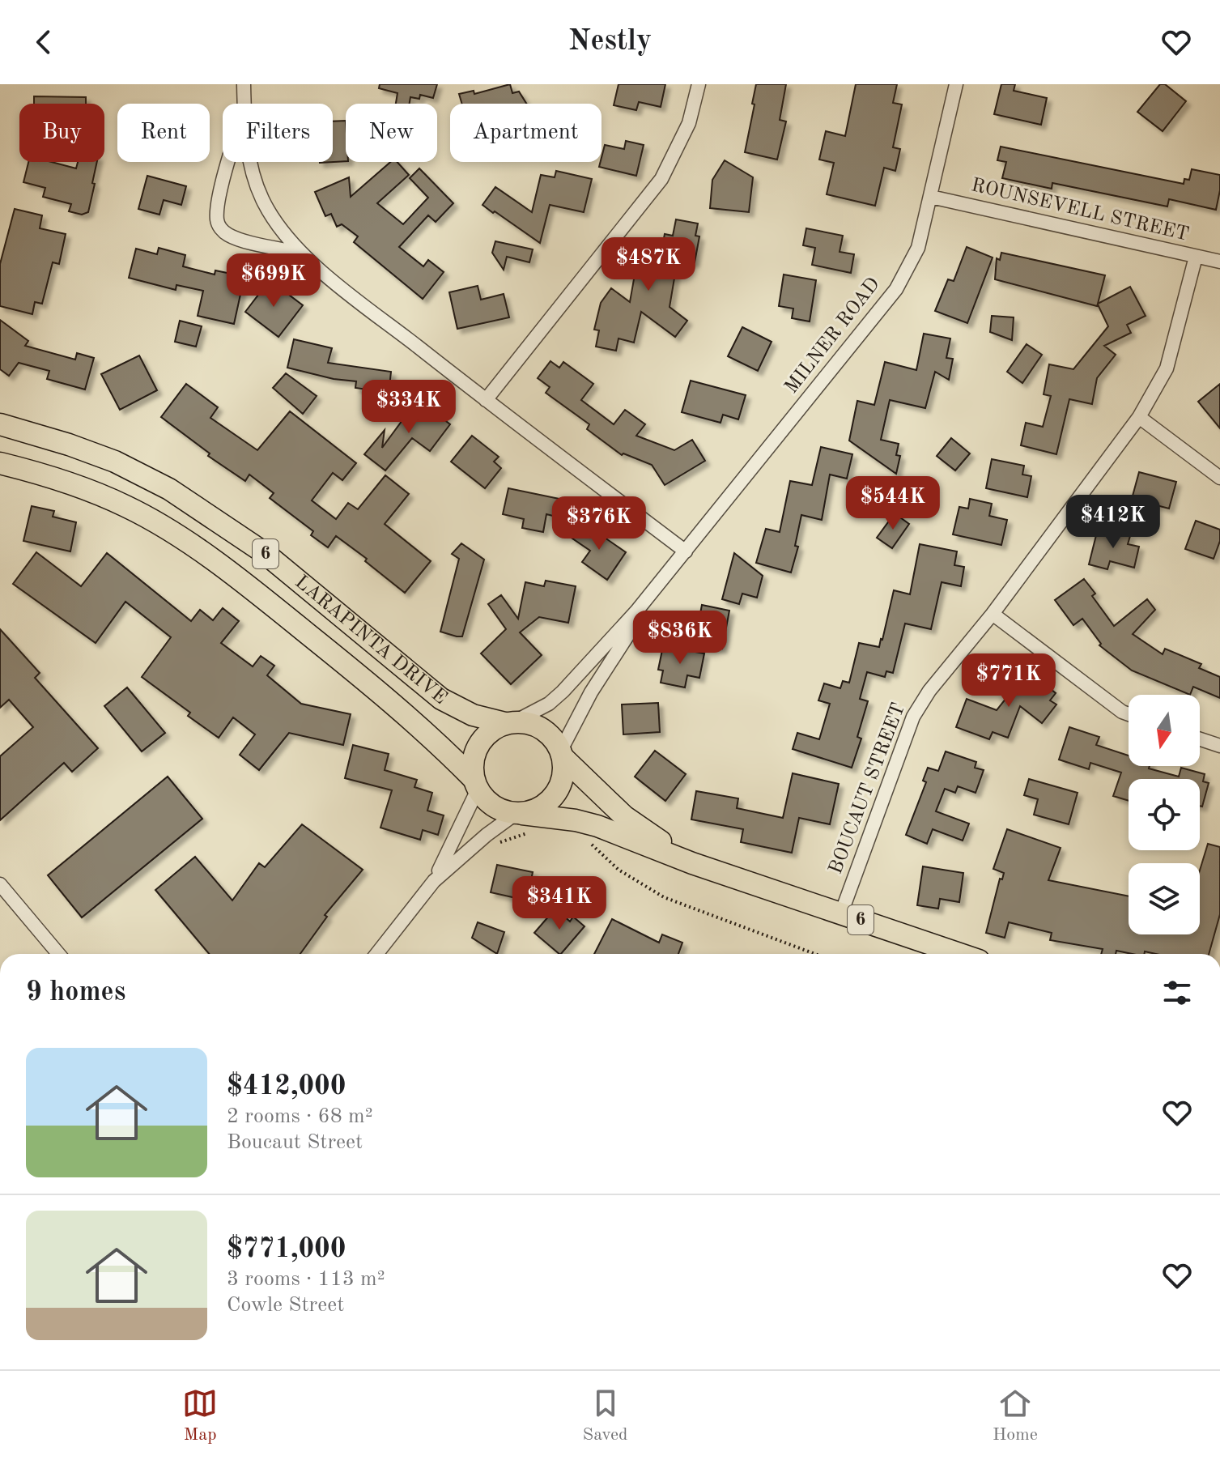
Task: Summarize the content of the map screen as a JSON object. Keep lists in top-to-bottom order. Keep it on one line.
{"streets":{"main road":["6","LARAPINTA DRIVE"],"street":["ROUNSEVELL STREET","MILNER ROAD","BOUCAUT STREET"]},"crossings":[["ROUNSEVELL STREET","MILNER ROAD"],["ROUNSEVELL STREET","BOUCAUT STREET"],["MILNER ROAD","6"],["MILNER ROAD","LARAPINTA DRIVE"],["6","LARAPINTA DRIVE"],["6","BOUCAUT STREET"]],"north":"bottom","page":{"header":"Nestly","chip":["Buy","Rent","Filters","New","Apartment"],"price":["$487K","$699K","$334K","$544K","$412K","$376K","$836K","$771K","$341K"],"heading":"9 homes","list":[{"name":"$412,000","note":"2 rooms · 68 m² · Boucaut Street"},{"name":"$771,000","note":"3 rooms · 113 m² · Cowle Street"}],"tabs":["Map","Saved","Home"]}}
